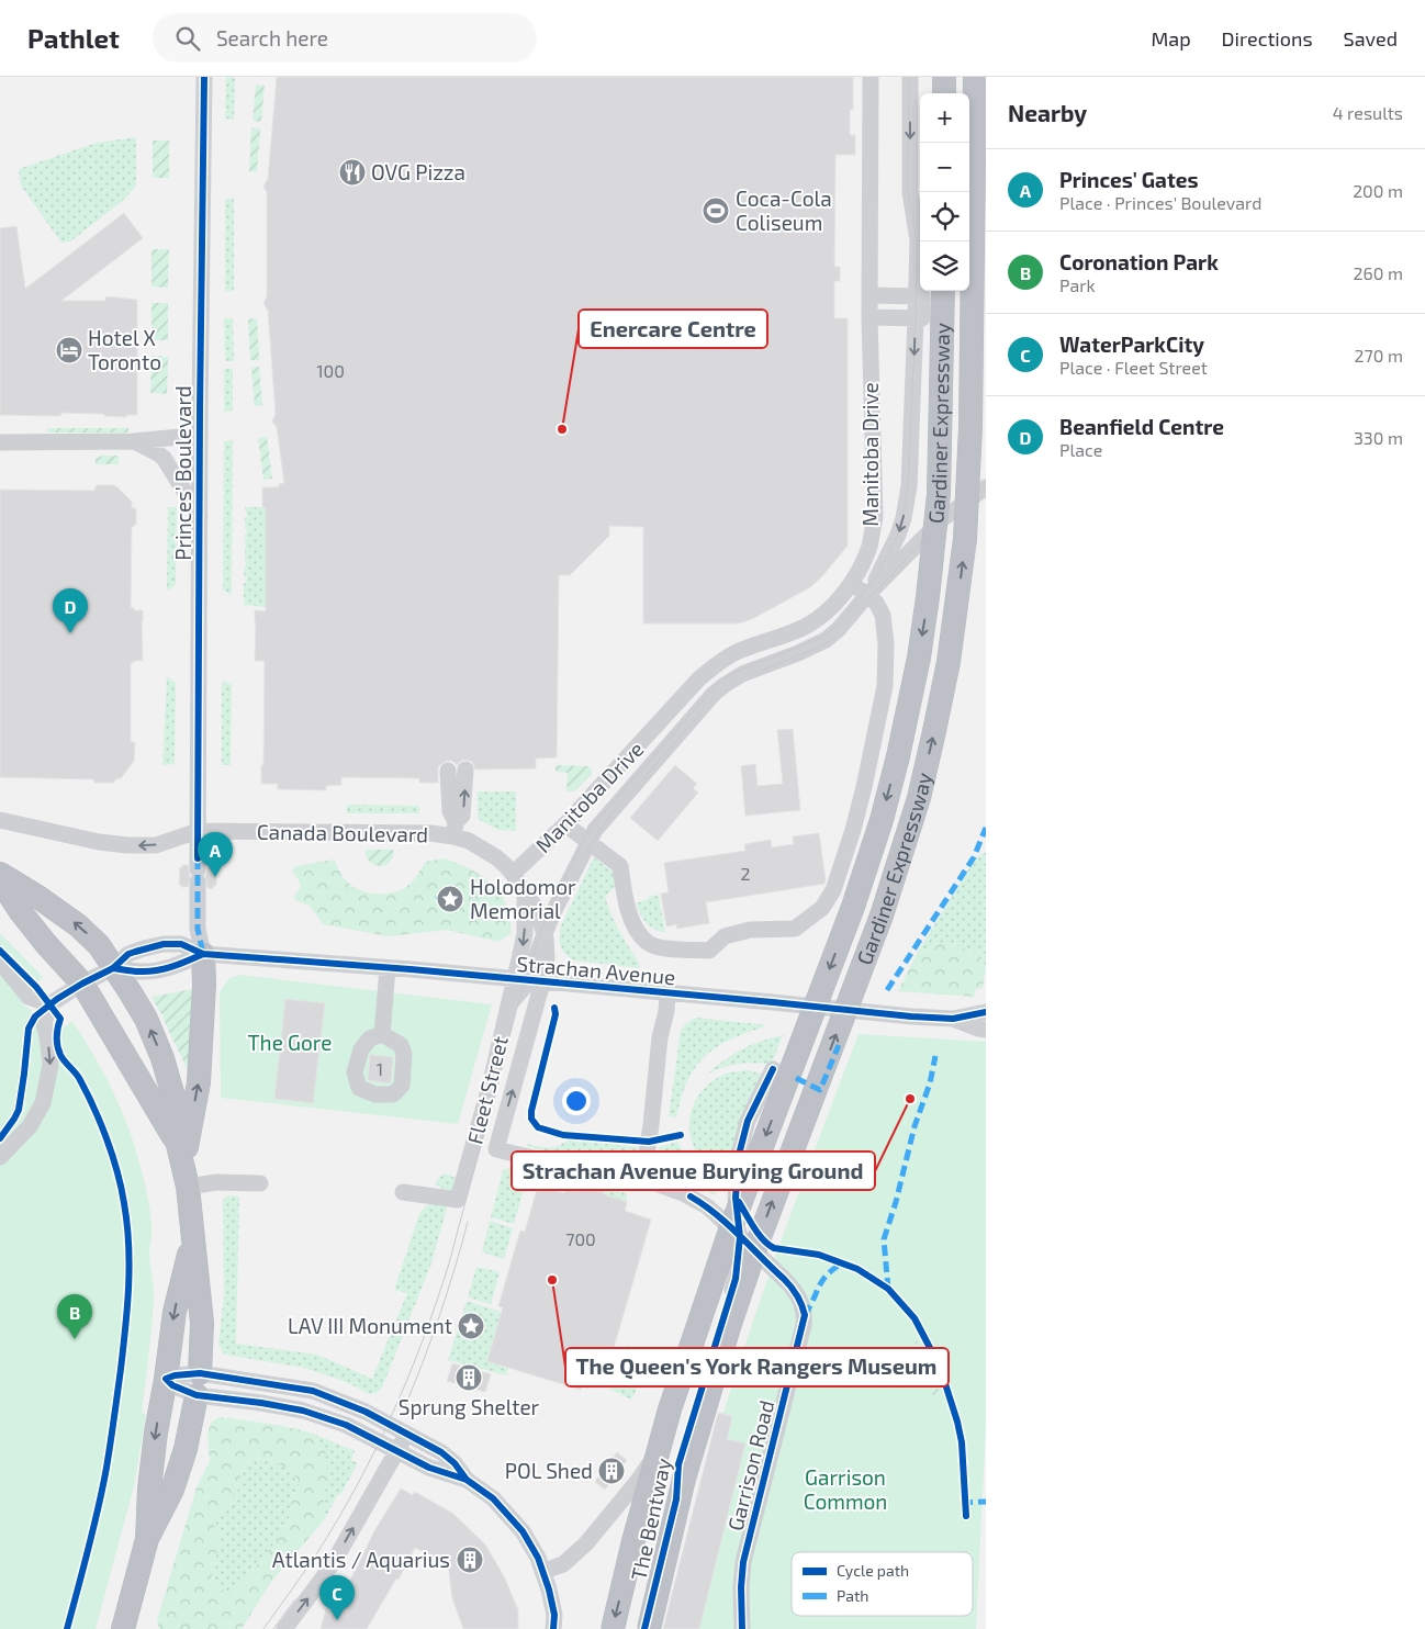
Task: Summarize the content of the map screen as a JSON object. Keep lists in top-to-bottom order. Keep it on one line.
{"streets":{"highway":["Gardiner Expressway"],"street":["Manitoba Drive","Princes' Boulevard","Canada Boulevard","Strachan Avenue","Fleet Street","Garrison Road","The Bentway"]},"crossings":[["Manitoba Drive","Canada Boulevard"],["Princes' Boulevard","Canada Boulevard"],["Princes' Boulevard","Strachan Avenue"],["Strachan Avenue","Fleet Street"],["Fleet Street","Garrison Road"],["Garrison Road","The Bentway"]],"one_way":["Canada Boulevard"],"parks":["The Gore","Garrison Common"],"places":{"restaurant":["OVG Pizza"],"sports":["Coca-Cola Coliseum"],"hotel":["Hotel X Toronto"],"other":["Enercare Centre","Strachan Avenue Burying Ground","The Queen's York Rangers Museum"],"place":["Holodomor Memorial","LAV III Monument"],"building":["Sprung Shelter","POL Shed","Atlantis / Aquarius"]},"house_numbers":["100","2","1","700"],"legend":["Cycle path","Path"],"page":{"header":"Pathlet","search":"Search here","nav":["Map","Directions","Saved"],"heading":["Nearby","4 results"],"map_buttons":["+","−"],"list":[{"mark":"A","name":"Princes' Gates","note":"Place · Princes' Boulevard","value":"200 m"},{"mark":"B","name":"Coronation Park","note":"Park","value":"260 m"},{"mark":"C","name":"WaterParkCity","note":"Place · Fleet Street","value":"270 m"},{"mark":"D","name":"Beanfield Centre","note":"Place","value":"330 m"}],"pins":["D","A","B","C"]}}
